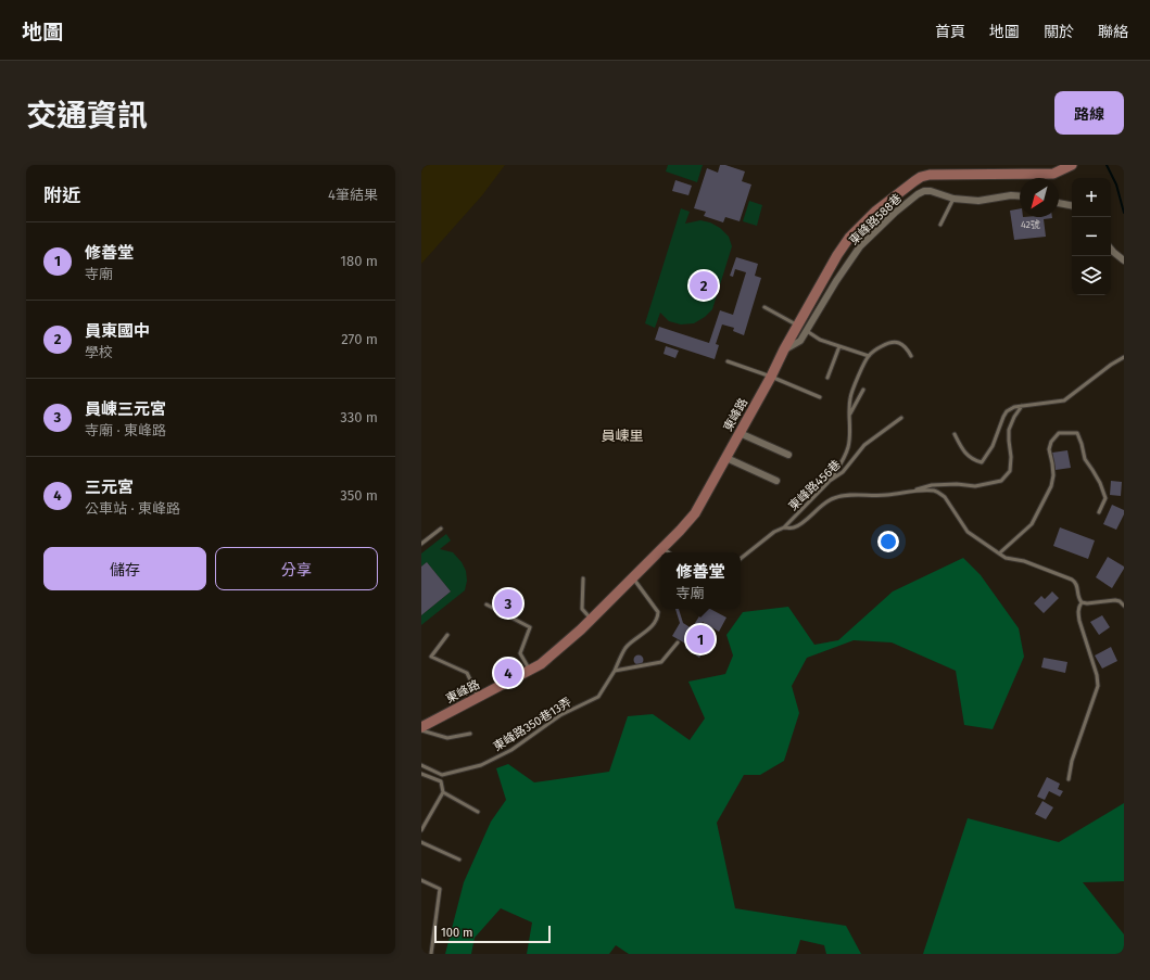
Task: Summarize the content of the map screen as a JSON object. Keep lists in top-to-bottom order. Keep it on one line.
{"streets":{"main road":["東峰路"],"street":["東峰路588巷"],"lane":["東峰路456巷","東峰路350巷13弄"]},"crossings":[["東峰路588巷","東峰路"],["東峰路","東峰路350巷13弄"]],"districts":["員崠里"],"house_numbers":["42號"],"scale_bar":"100 m","north":"bottom left","page":{"header":"地圖","nav":["首頁","地圖","關於","聯絡"],"title":"交通資訊","buttons":["路線",["儲存","分享"]],"heading":["附近","4筆結果"],"map_buttons":["+","−"],"list":[{"mark":"1","name":"修善堂","note":"寺廟","value":"180 m"},{"mark":"2","name":"員東國中","note":"學校","value":"270 m"},{"mark":"3","name":"員崠三元宮","note":"寺廟 · 東峰路","value":"330 m"},{"mark":"4","name":"三元宮","note":"公車站 · 東峰路","value":"350 m"}],"pins":["2","3","1","4"],"popup":["修善堂","寺廟"],"scale":"100 m"}}
